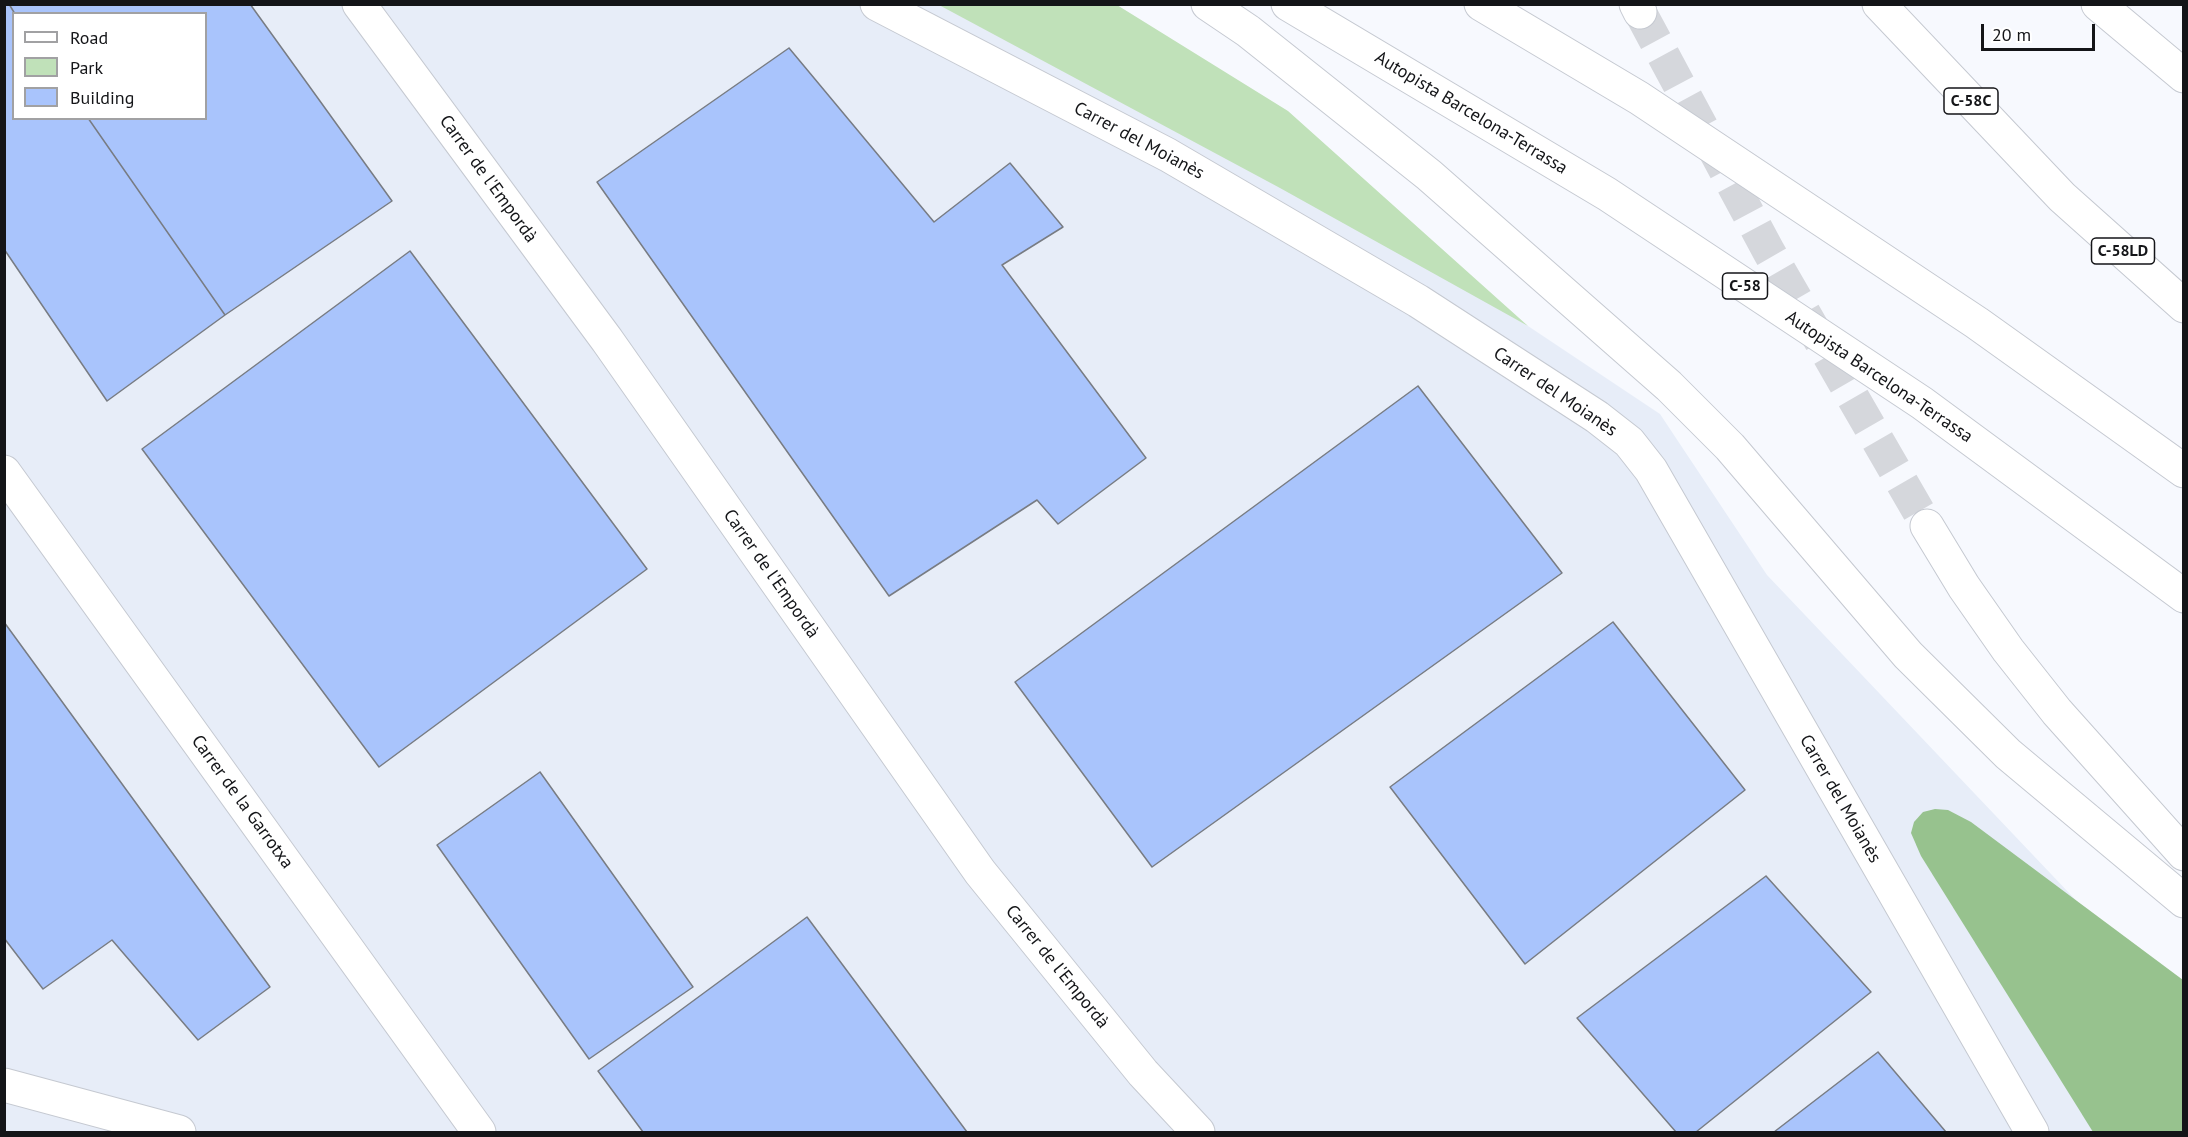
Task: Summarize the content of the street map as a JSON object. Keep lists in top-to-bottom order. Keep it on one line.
{"streets":{"main road":["C-58C","Autopista Barcelona-Terrassa","Carrer del Moianès","Carrer de l'Empordà","C-58LD","C-58","Carrer de la Garrotxa"]},"crossings":[["C-58C","C-58LD"]],"legend":["Road","Park","Building"],"scale_bar":"20 m"}
